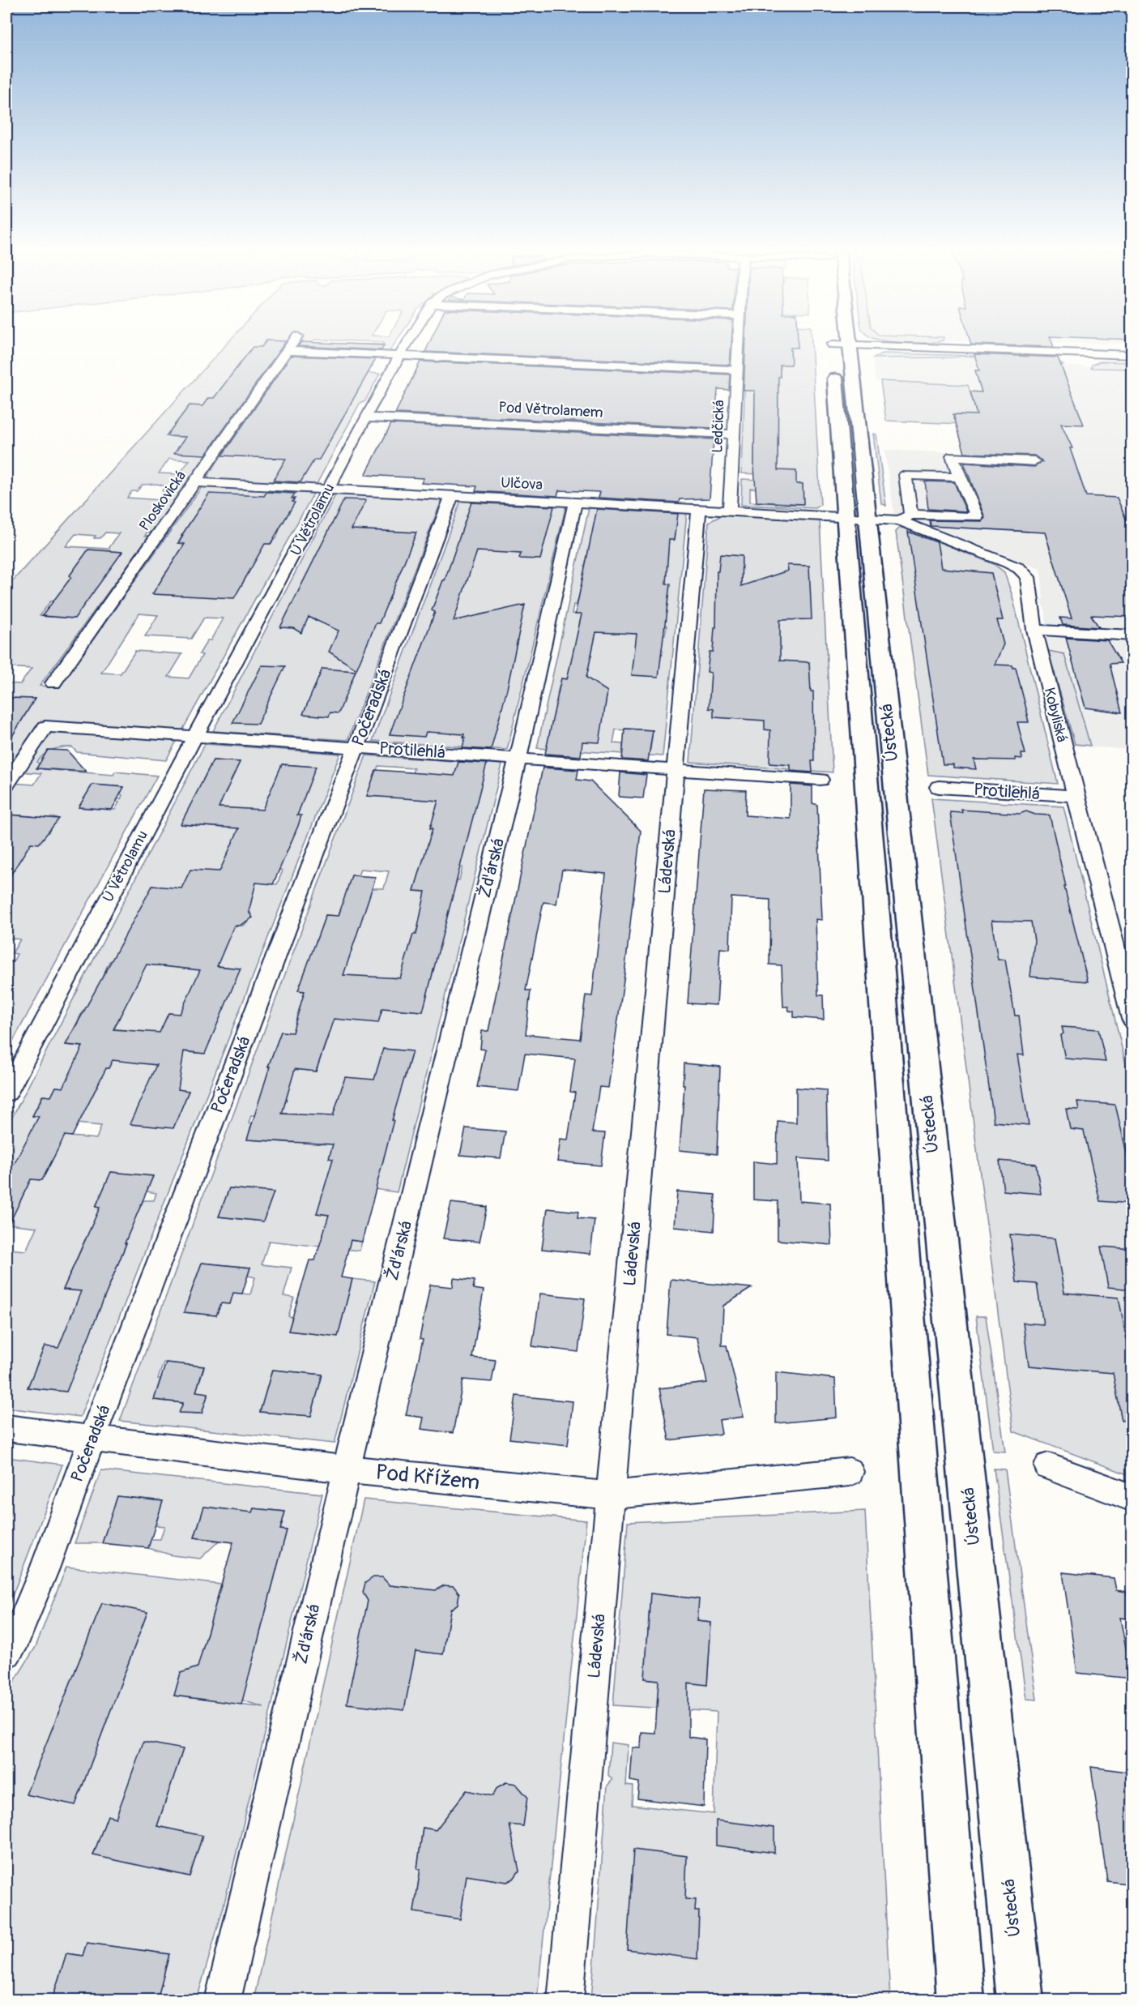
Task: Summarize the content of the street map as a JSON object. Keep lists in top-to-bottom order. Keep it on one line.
{"streets":{"main road":["Ústecká"],"street":["Pod Větrolamem","Ledčická","Ulčova","Ploskovická","U Větrolamu","Počeradská","Kobyliská","Protilehlá","Ládevská","Žďárská","Pod Křížem"]},"crossings":[["Pod Větrolamem","Ledčická"],["Pod Větrolamem","U Větrolamu"],["Ledčická","Ulčova"],["Ulčova","Ploskovická"],["Ulčova","U Větrolamu"],["Ulčova","Počeradská"],["Ulčova","Kobyliská"],["Ulčova","Ústecká"],["Ulčova","Ládevská"],["Ulčova","Žďárská"],["U Větrolamu","Protilehlá"],["Počeradská","Protilehlá"],["Počeradská","Pod Křížem"],["Kobyliská","Ústecká"],["Kobyliská","Protilehlá"],["Protilehlá","Ládevská"],["Protilehlá","Žďárská"],["Ládevská","Pod Křížem"],["Žďárská","Pod Křížem"]]}
